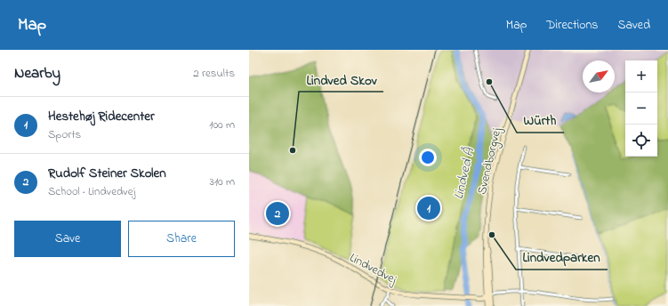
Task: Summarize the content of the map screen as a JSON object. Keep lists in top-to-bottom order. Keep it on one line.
{"streets":{"main road":["Svendborgvej","Lindvedvej"]},"crossings":[["Svendborgvej","Lindvedvej"]],"water":["Lindved Å"],"places":["Würth","Lindved Skov","Lindvedparken"],"north":"top right","page":{"header":"Map","nav":["Map","Directions","Saved"],"heading":["Nearby","2 results"],"map_buttons":["+","−"],"list":[{"mark":"1","name":"Hestehøj Ridecenter","note":"Sports","value":"100 m"},{"mark":"2","name":"Rudolf Steiner Skolen","note":"School · Lindvedvej","value":"310 m"}],"pins":["1","2"],"buttons":["Save","Share"]}}
